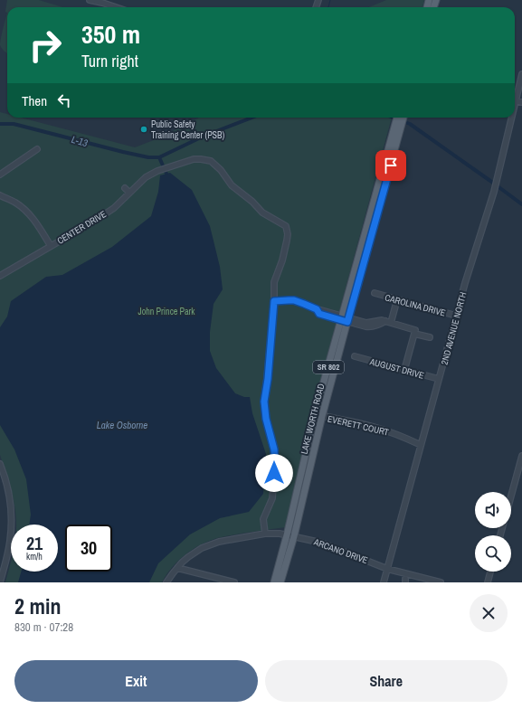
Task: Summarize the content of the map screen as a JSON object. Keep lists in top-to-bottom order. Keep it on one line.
{"streets":{"main road":["SR 802","LAKE WORTH ROAD"],"street":["CENTER DRIVE","CAROLINA DRIVE","2ND AVENUE NORTH","AUGUST DRIVE","EVERETT COURT","ARCANO DRIVE"]},"crossings":[["CAROLINA DRIVE","2ND AVENUE NORTH"],["2ND AVENUE NORTH","AUGUST DRIVE"],["2ND AVENUE NORTH","EVERETT COURT"],["2ND AVENUE NORTH","ARCANO DRIVE"],["LAKE WORTH ROAD","EVERETT COURT"],["LAKE WORTH ROAD","ARCANO DRIVE"]],"water":["L-13","Lake Osborne"],"parks":["John Prince Park"],"places":["Public Safety Training Center (PSB)"],"page":{"turn":["350 m","Turn right"],"then":"Then","speed":"21 km/h","limit":"30","heading":["2 min","830 m · 07:28"],"buttons":["Exit","Share"]}}
